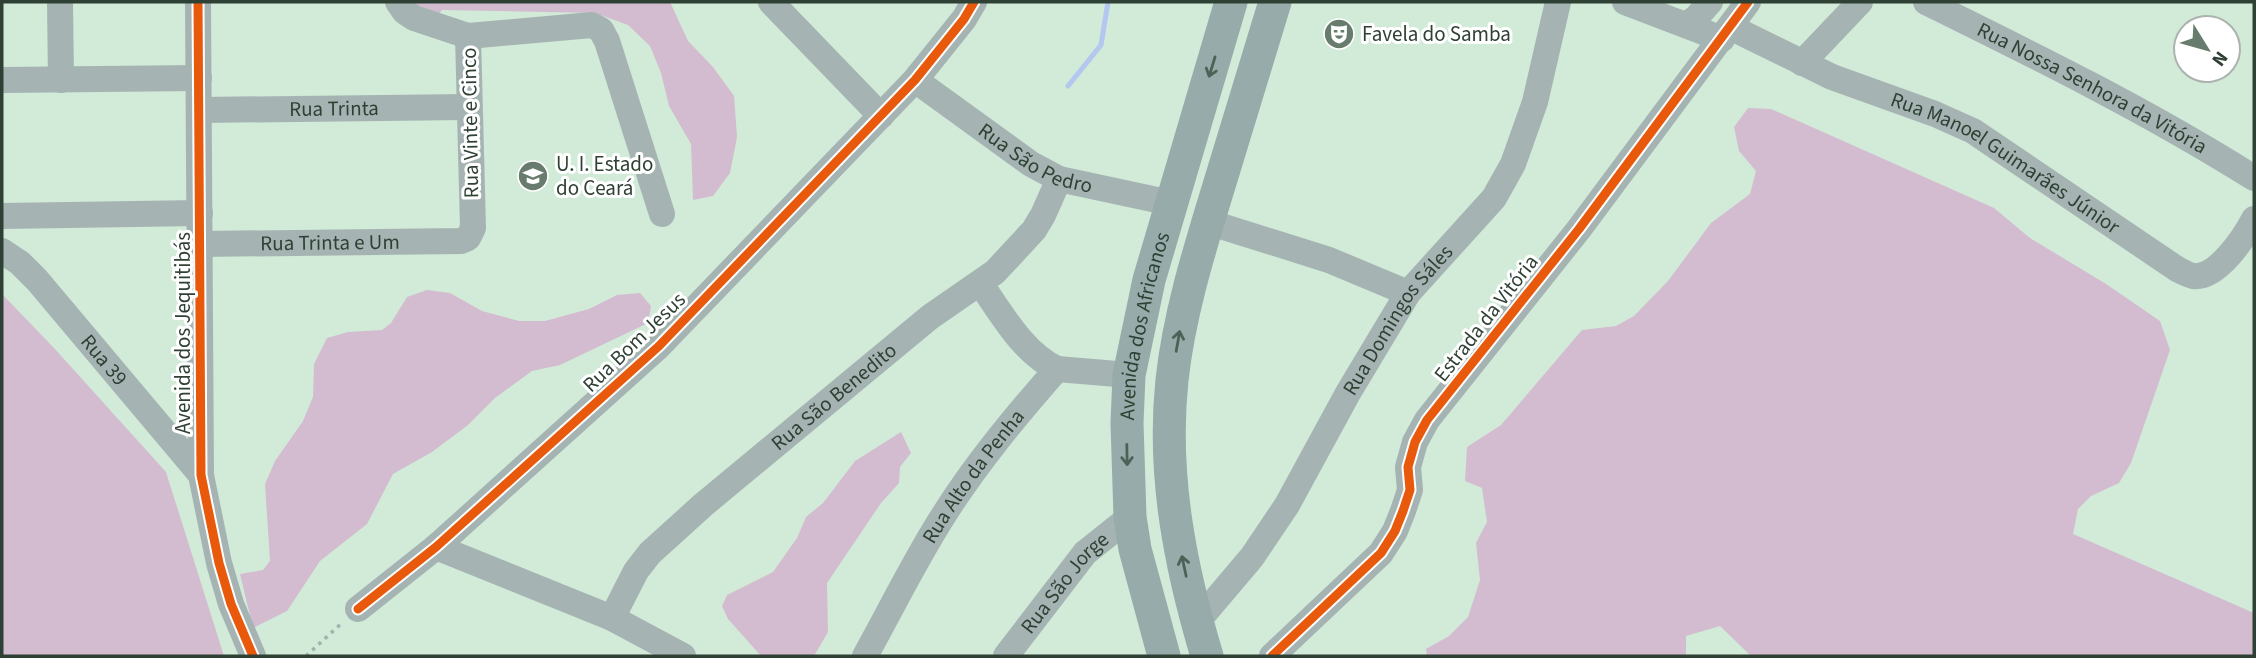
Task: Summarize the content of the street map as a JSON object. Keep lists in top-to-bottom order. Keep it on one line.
{"streets":{"main road":["Avenida dos Africanos"],"street":["Rua Nossa Senhora da Vitória","Rua Trinta","Rua Vinte e Cinco","Rua São Pedro","Rua Manoel Guimarães Júnior","Rua Trinta e Um","Estrada da Vitória","Rua Domingos Sáles","Avenida dos Jequitibás","Rua Bom Jesus","Rua 39","Rua São Benedito","Rua Alto da Penha","Rua São Jorge"]},"crossings":[["Rua Trinta","Rua Vinte e Cinco"],["Rua Trinta","Avenida dos Jequitibás"],["Rua Vinte e Cinco","Rua Trinta e Um"],["Rua São Pedro","Avenida dos Africanos"],["Rua São Pedro","Rua Bom Jesus"],["Rua São Pedro","Rua São Benedito"],["Rua Manoel Guimarães Júnior","Estrada da Vitória"],["Rua Trinta e Um","Avenida dos Jequitibás"],["Rua Domingos Sáles","Avenida dos Africanos"],["Avenida dos Africanos","Rua São Jorge"],["Avenida dos Jequitibás","Rua 39"]],"places":{"theatre":["Favela do Samba"],"school or university":["U. I. Estado do Ceará"]},"north":"bottom right"}
